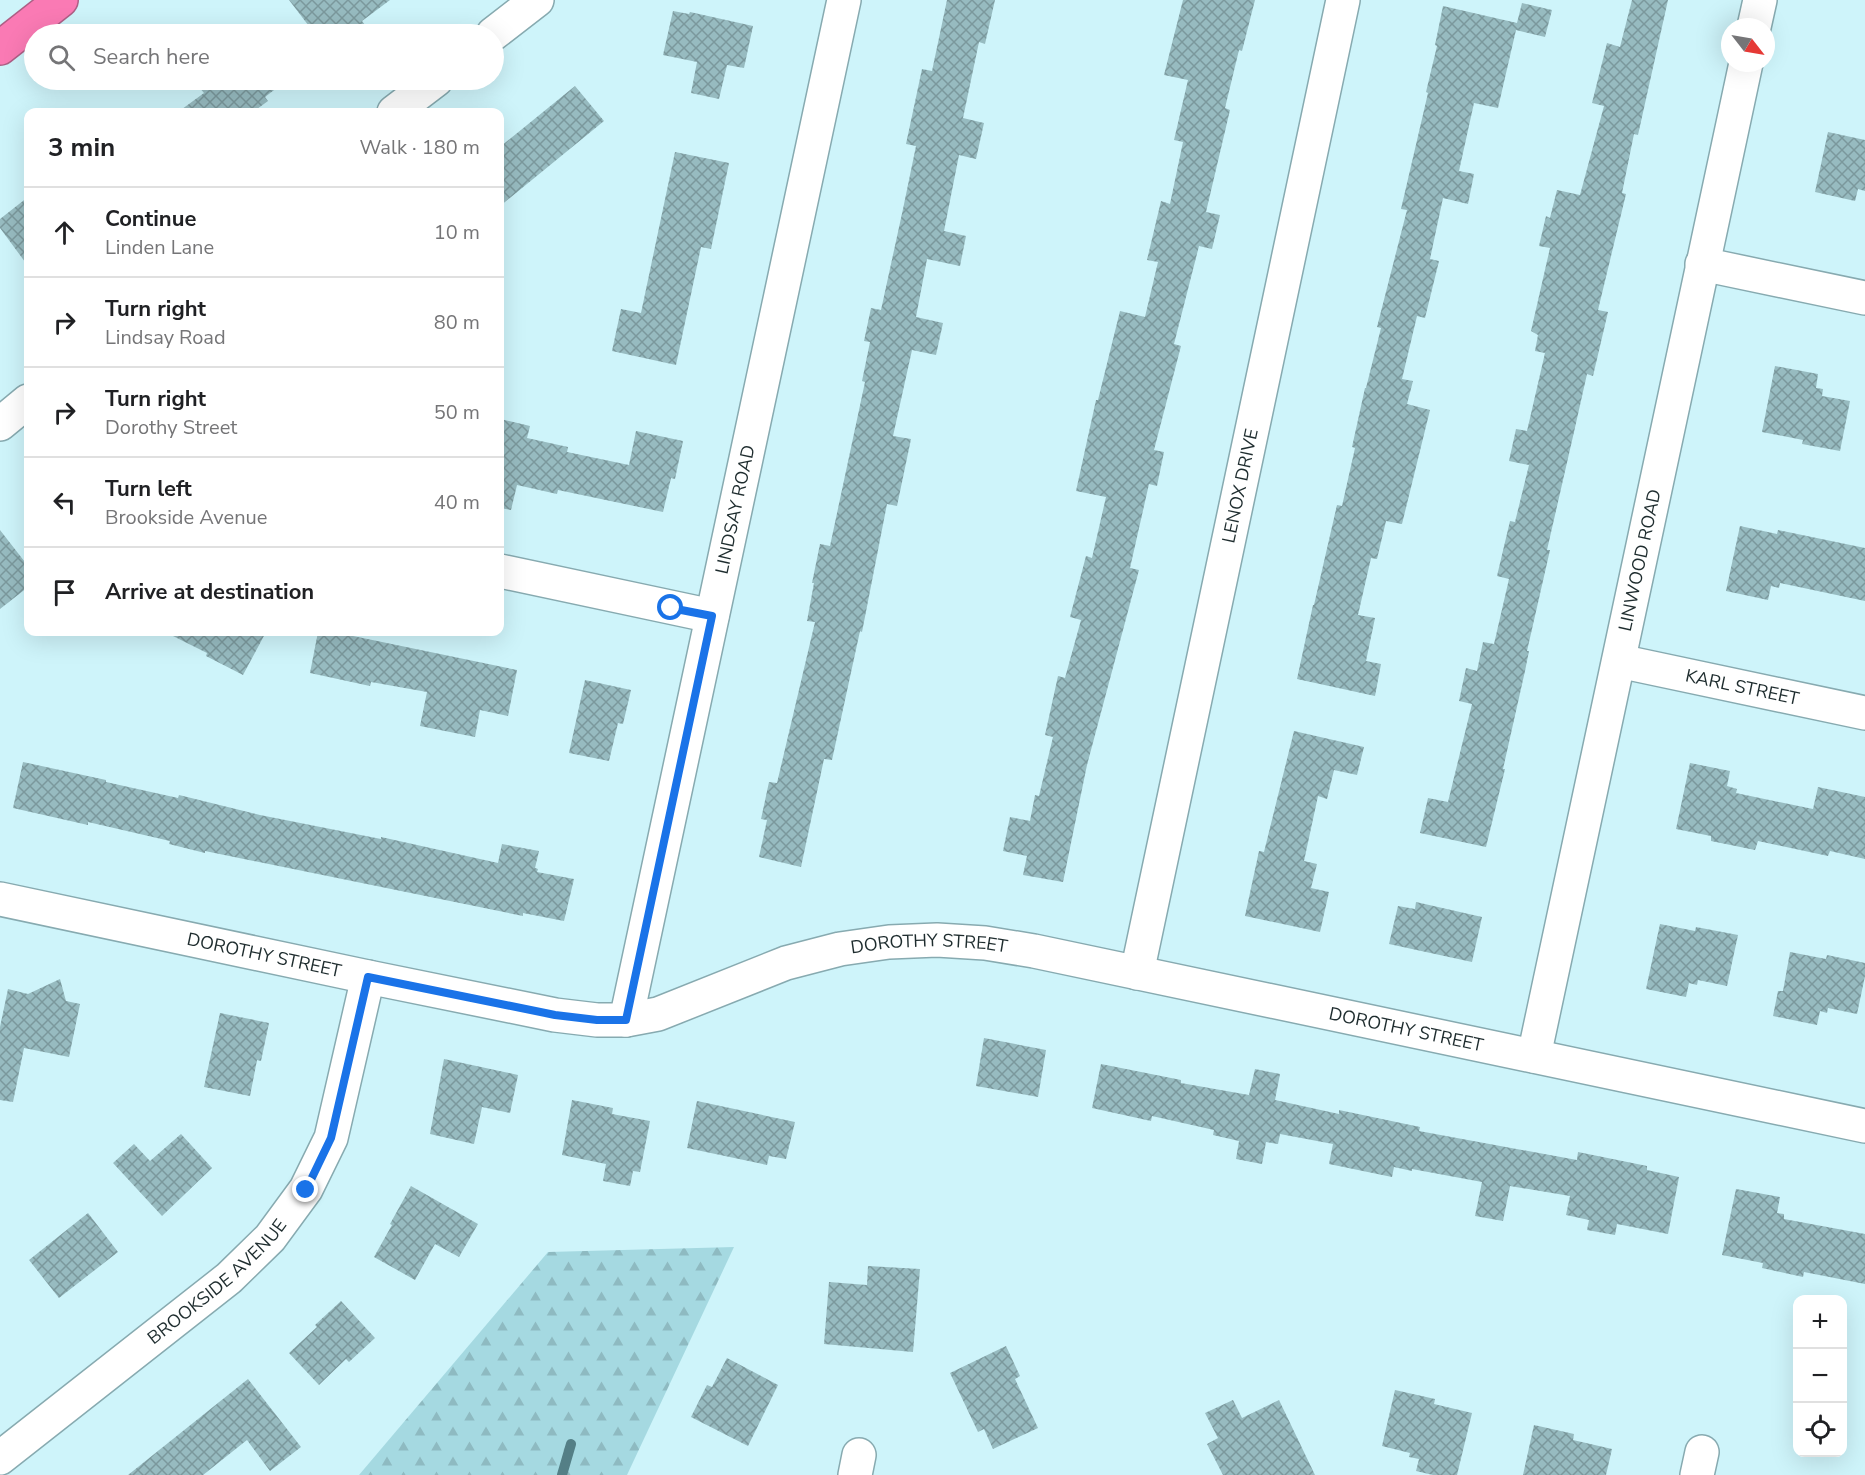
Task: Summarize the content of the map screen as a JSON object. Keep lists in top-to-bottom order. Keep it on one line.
{"streets":{"street":["LENOX DRIVE","LINDSAY ROAD","LINWOOD ROAD","KARL STREET","DOROTHY STREET","BROOKSIDE AVENUE"]},"crossings":[["LENOX DRIVE","DOROTHY STREET"],["LINDSAY ROAD","DOROTHY STREET"],["LINWOOD ROAD","KARL STREET"],["LINWOOD ROAD","DOROTHY STREET"],["DOROTHY STREET","BROOKSIDE AVENUE"]],"north":"bottom right","page":{"search":"Search here","heading":["3 min","Walk · 180 m"],"list":[["Continue","Linden Lane","10 m"],["Turn right","Lindsay Road","80 m"],["Turn right","Dorothy Street","50 m"],["Turn left","Brookside Avenue","40 m"],"Arrive at destination"],"map_buttons":["+","−"]}}
